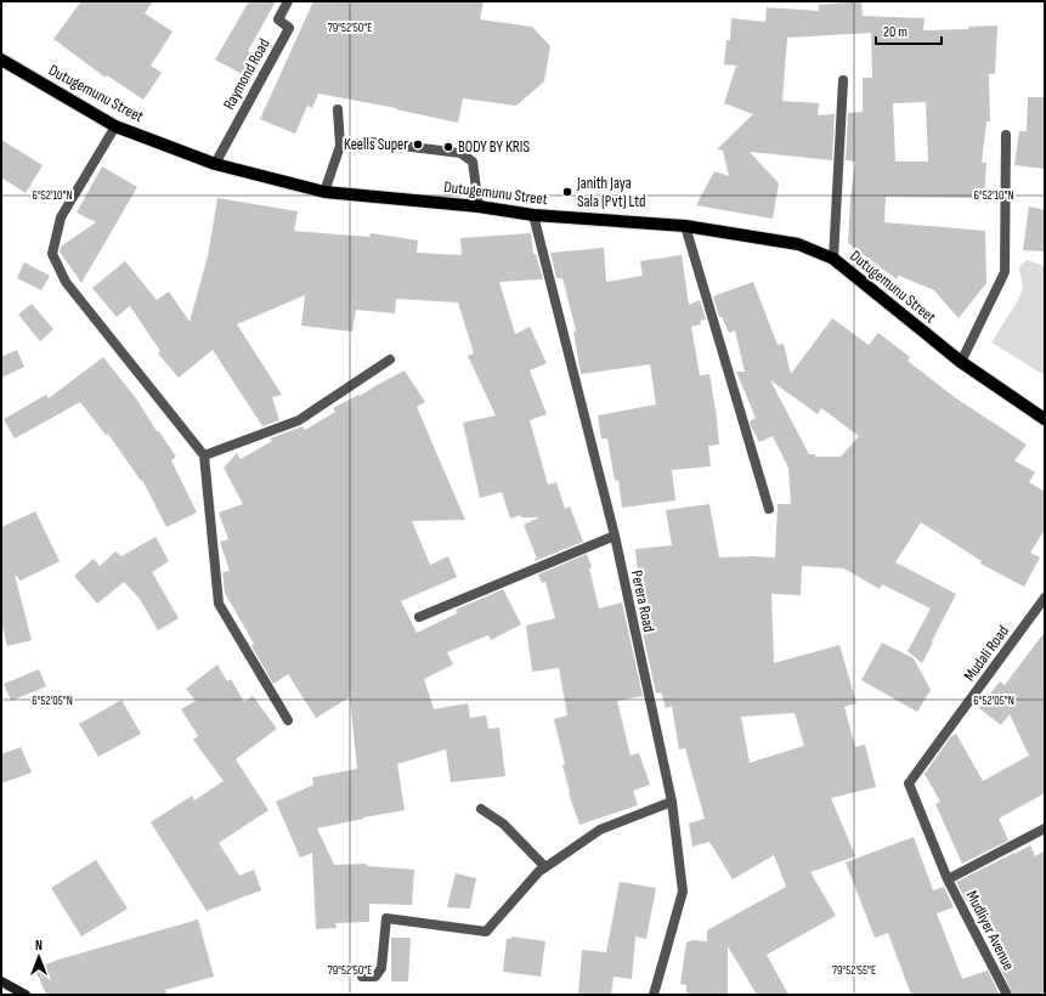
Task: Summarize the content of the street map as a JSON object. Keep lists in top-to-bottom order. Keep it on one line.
{"streets":{"main road":["Dutugemunu Street"],"street":["Raymond Road","Perera Road","Mudali Road","Mudliyer Avenue"]},"crossings":[["Raymond Road","Dutugemunu Street"],["Dutugemunu Street","Perera Road"],["Mudali Road","Mudliyer Avenue"]],"places":["Keells Super","BODY BY KRIS","Janith Jaya Sala (Pvt) Ltd"],"scale_bar":"20 m","north":"top","coordinates":["79°52'50\"E","6°52'10\"N","6°52'05\"N","79°52'55\"E"]}
